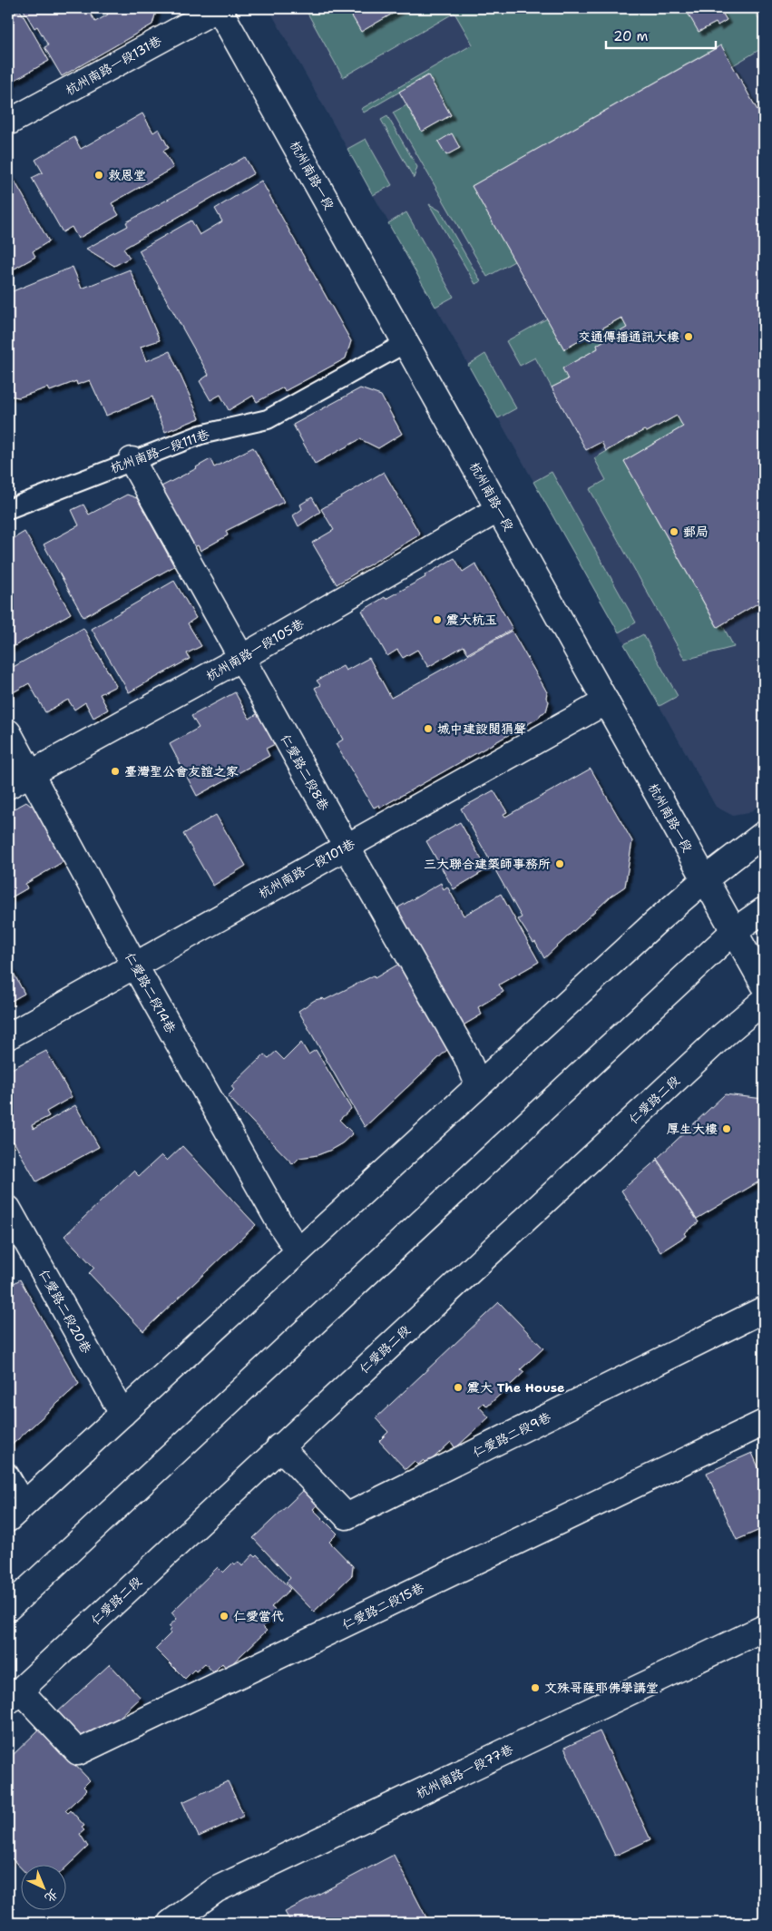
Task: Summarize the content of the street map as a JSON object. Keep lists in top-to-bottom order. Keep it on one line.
{"streets":{"street":["杭州南路一段131巷","杭州南路一段","杭州南路一段105巷","仁愛路二段8巷","杭州南路一段101巷","仁愛路二段14巷","仁愛路二段","仁愛路二段20巷","仁愛路二段9巷","仁愛路二段15巷","杭州南路一段77巷"],"lane":["杭州南路一段111巷"]},"crossings":[["杭州南路一段131巷","杭州南路一段"],["杭州南路一段","杭州南路一段111巷"],["杭州南路一段","杭州南路一段105巷"],["杭州南路一段","杭州南路一段101巷"],["杭州南路一段111巷","仁愛路二段8巷"],["杭州南路一段105巷","仁愛路二段8巷"],["杭州南路一段105巷","仁愛路二段14巷"],["仁愛路二段8巷","杭州南路一段101巷"],["杭州南路一段101巷","仁愛路二段14巷"],["仁愛路二段","仁愛路二段9巷"],["仁愛路二段","仁愛路二段15巷"]],"places":["救恩堂","交通傳播通訊大樓","郵局","震大杭玉","城中建設閱狷聲","臺灣聖公會友誼之家","三大聯合建築師事務所","厚生大樓","震大 The House","仁愛當代","文殊哥薩耶佛學講堂"],"scale_bar":"20 m","north":"bottom right"}
